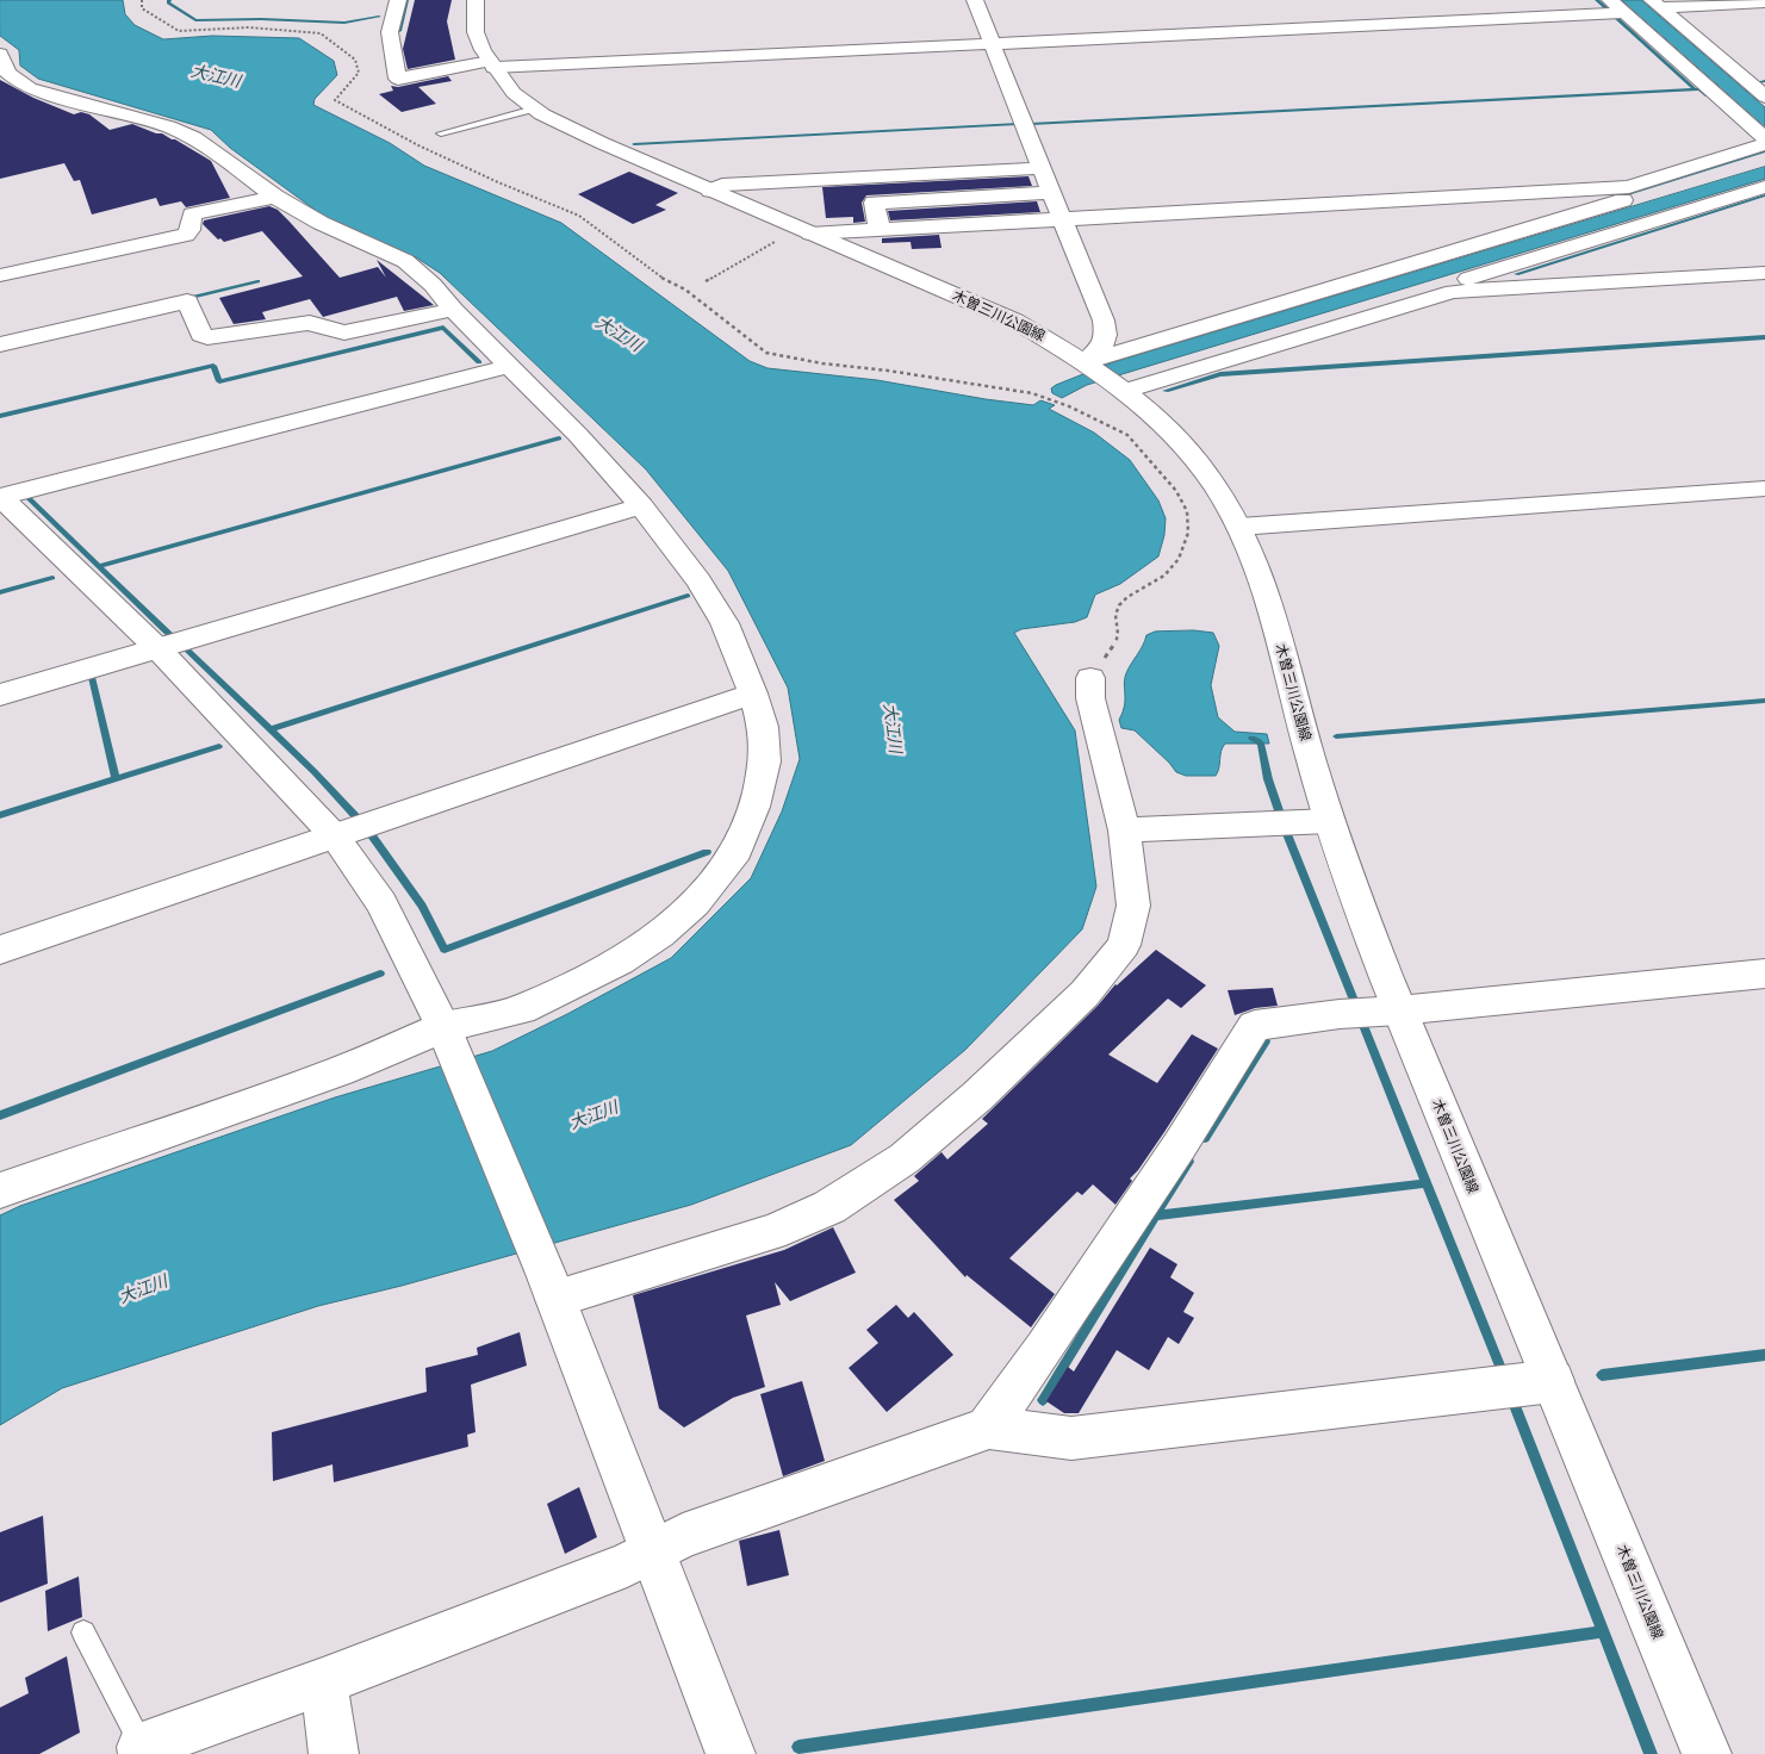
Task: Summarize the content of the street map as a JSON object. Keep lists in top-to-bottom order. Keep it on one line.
{"streets":{"street":["木曽三川公園線"]},"water":["大江川"]}
